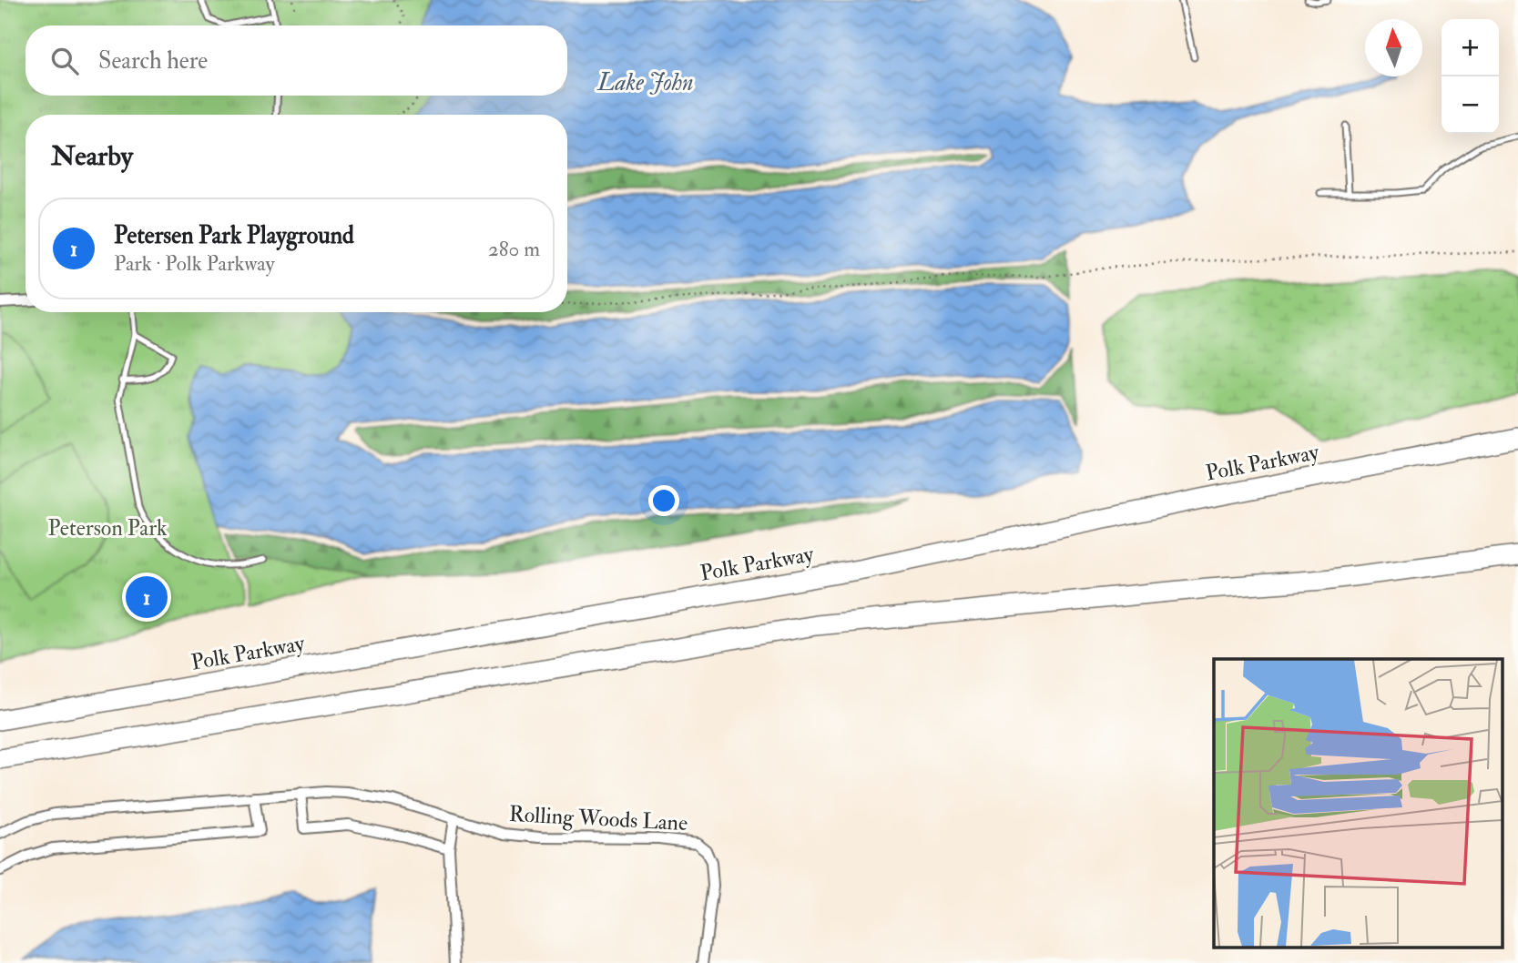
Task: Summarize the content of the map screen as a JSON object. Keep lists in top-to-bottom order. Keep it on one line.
{"streets":{"highway":["Polk Parkway"],"street":["Rolling Woods Lane"]},"water":["Lake John"],"parks":["Peterson Park"],"north":"top","page":{"map_buttons":["+","−"],"search":"Search here","heading":"Nearby","list":[{"mark":"1","name":"Petersen Park Playground","note":"Park · Polk Parkway","value":"280 m"}],"pins":"1"}}
